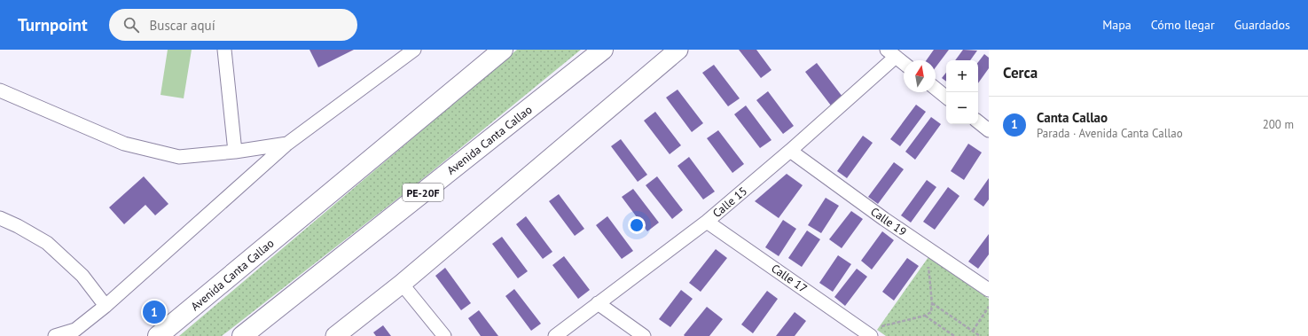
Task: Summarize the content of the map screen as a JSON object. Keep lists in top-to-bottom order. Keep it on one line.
{"streets":{"main road":["Avenida Canta Callao","PE-20F"],"street":["Calle 15","Calle 19","Calle 17"]},"crossings":[["Calle 15","Calle 19"],["Calle 15","Calle 17"]],"north":"top","page":{"header":"Turnpoint","search":"Buscar aquí","nav":["Mapa","Cómo llegar","Guardados"],"heading":"Cerca","map_buttons":["+","−"],"list":[{"mark":"1","name":"Canta Callao","note":"Parada · Avenida Canta Callao","value":"200 m"}],"pins":"1"}}
